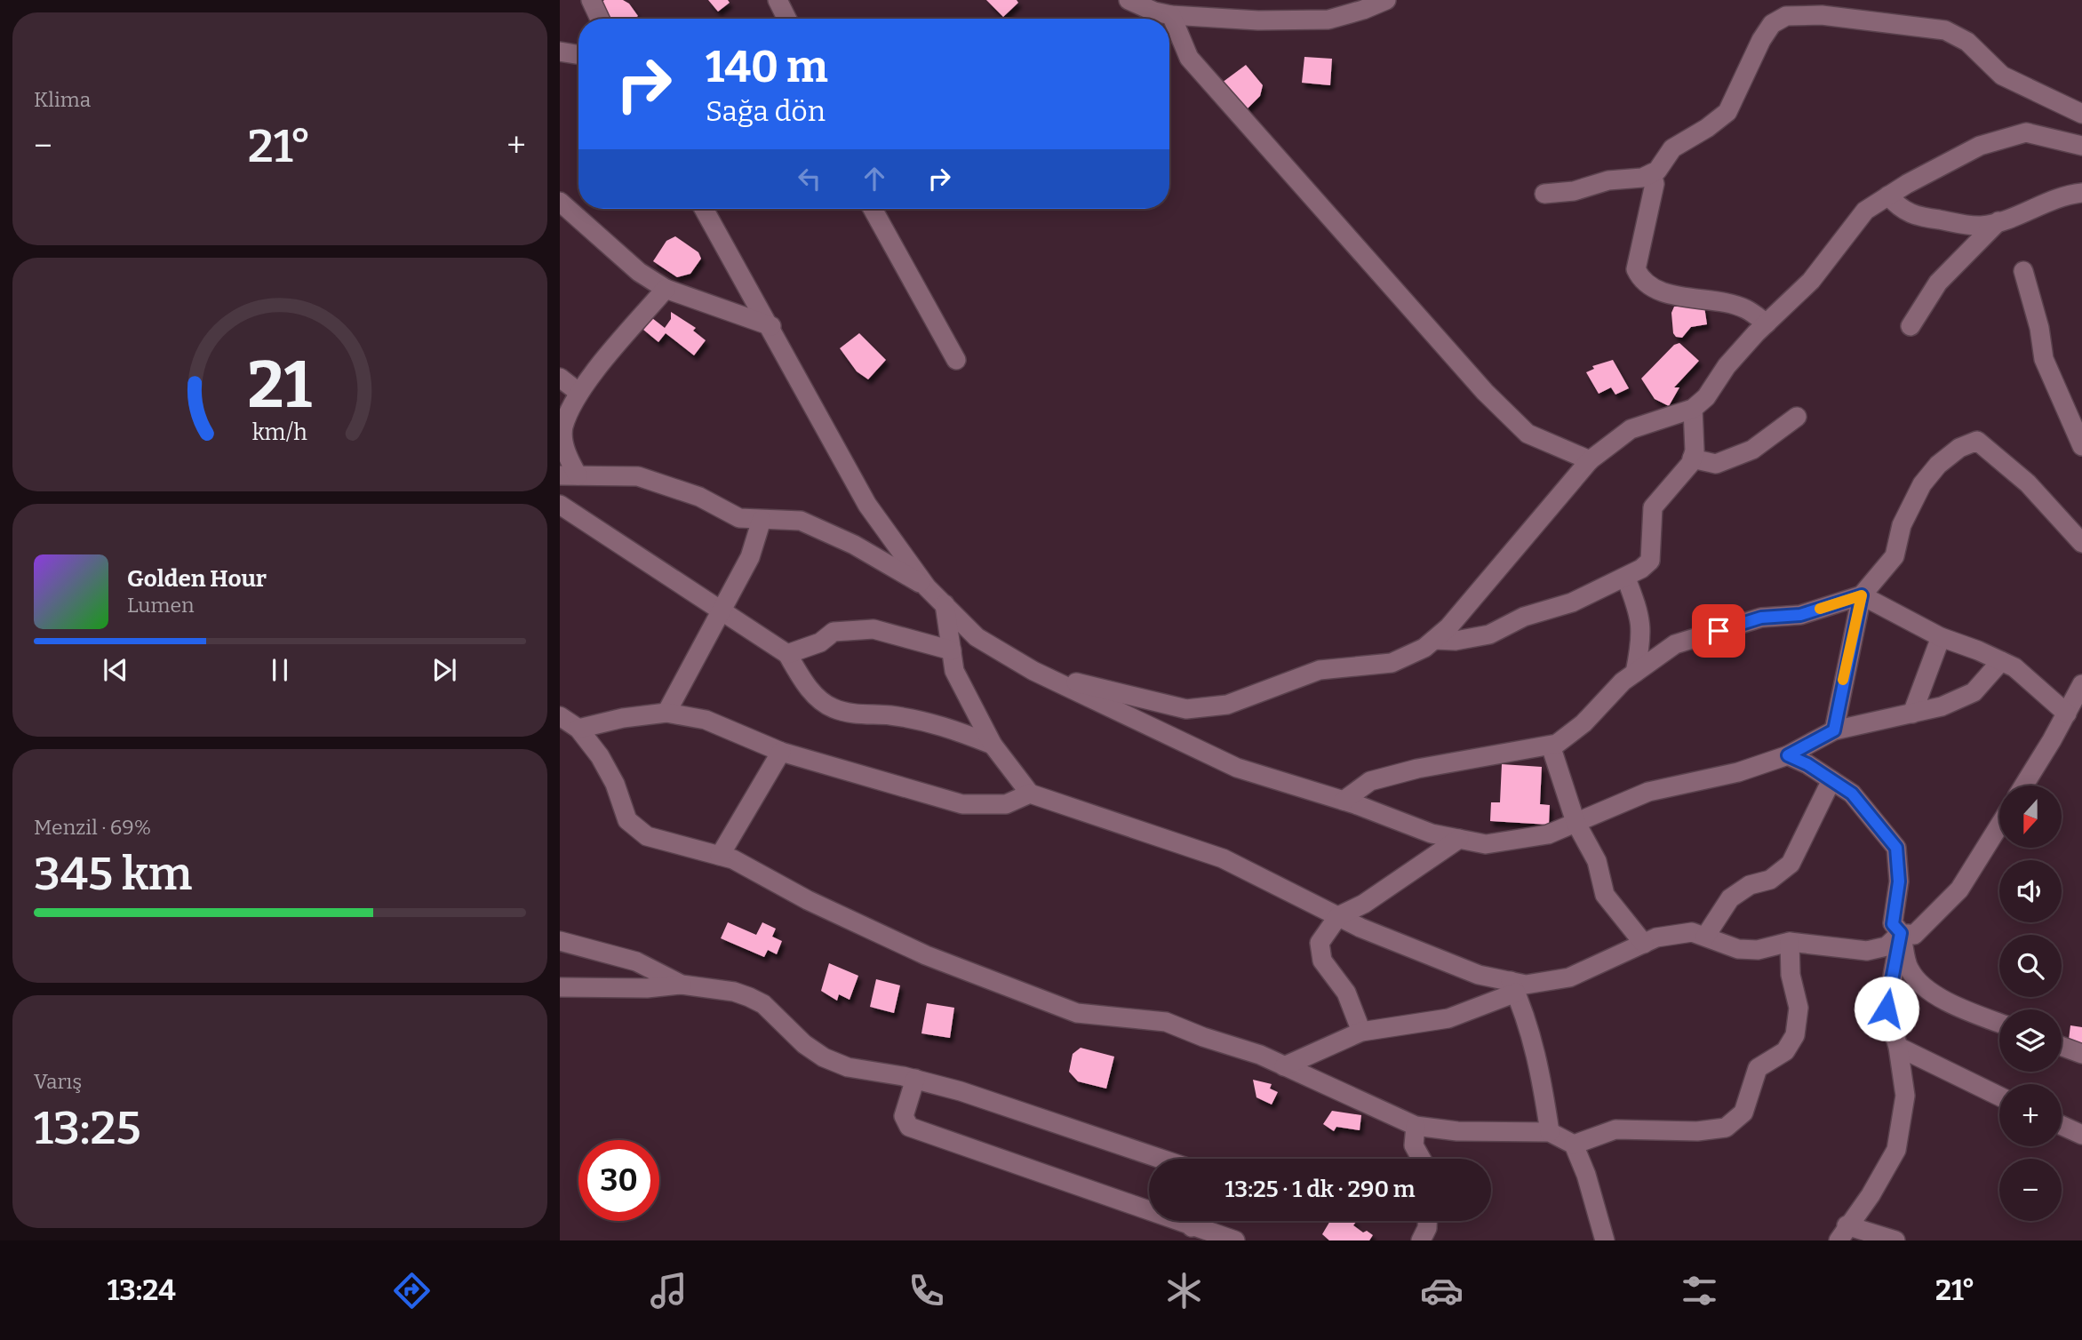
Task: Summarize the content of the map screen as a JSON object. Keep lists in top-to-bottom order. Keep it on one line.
{"north":"bottom","page":{"tile":["Klima",["Menzil · 69%","345 km"],["Varış","13:25"]],"turn":["140 m","Sağa dön"],"heat":["−","21°","+"],"song":["Golden Hour","Lumen"],"map_buttons":["+","−"],"limit":"30","trip":"13:25 · 1 dk · 290 m","tabs":["13:24","21°"],"gauge":["21","km/h"]}}
